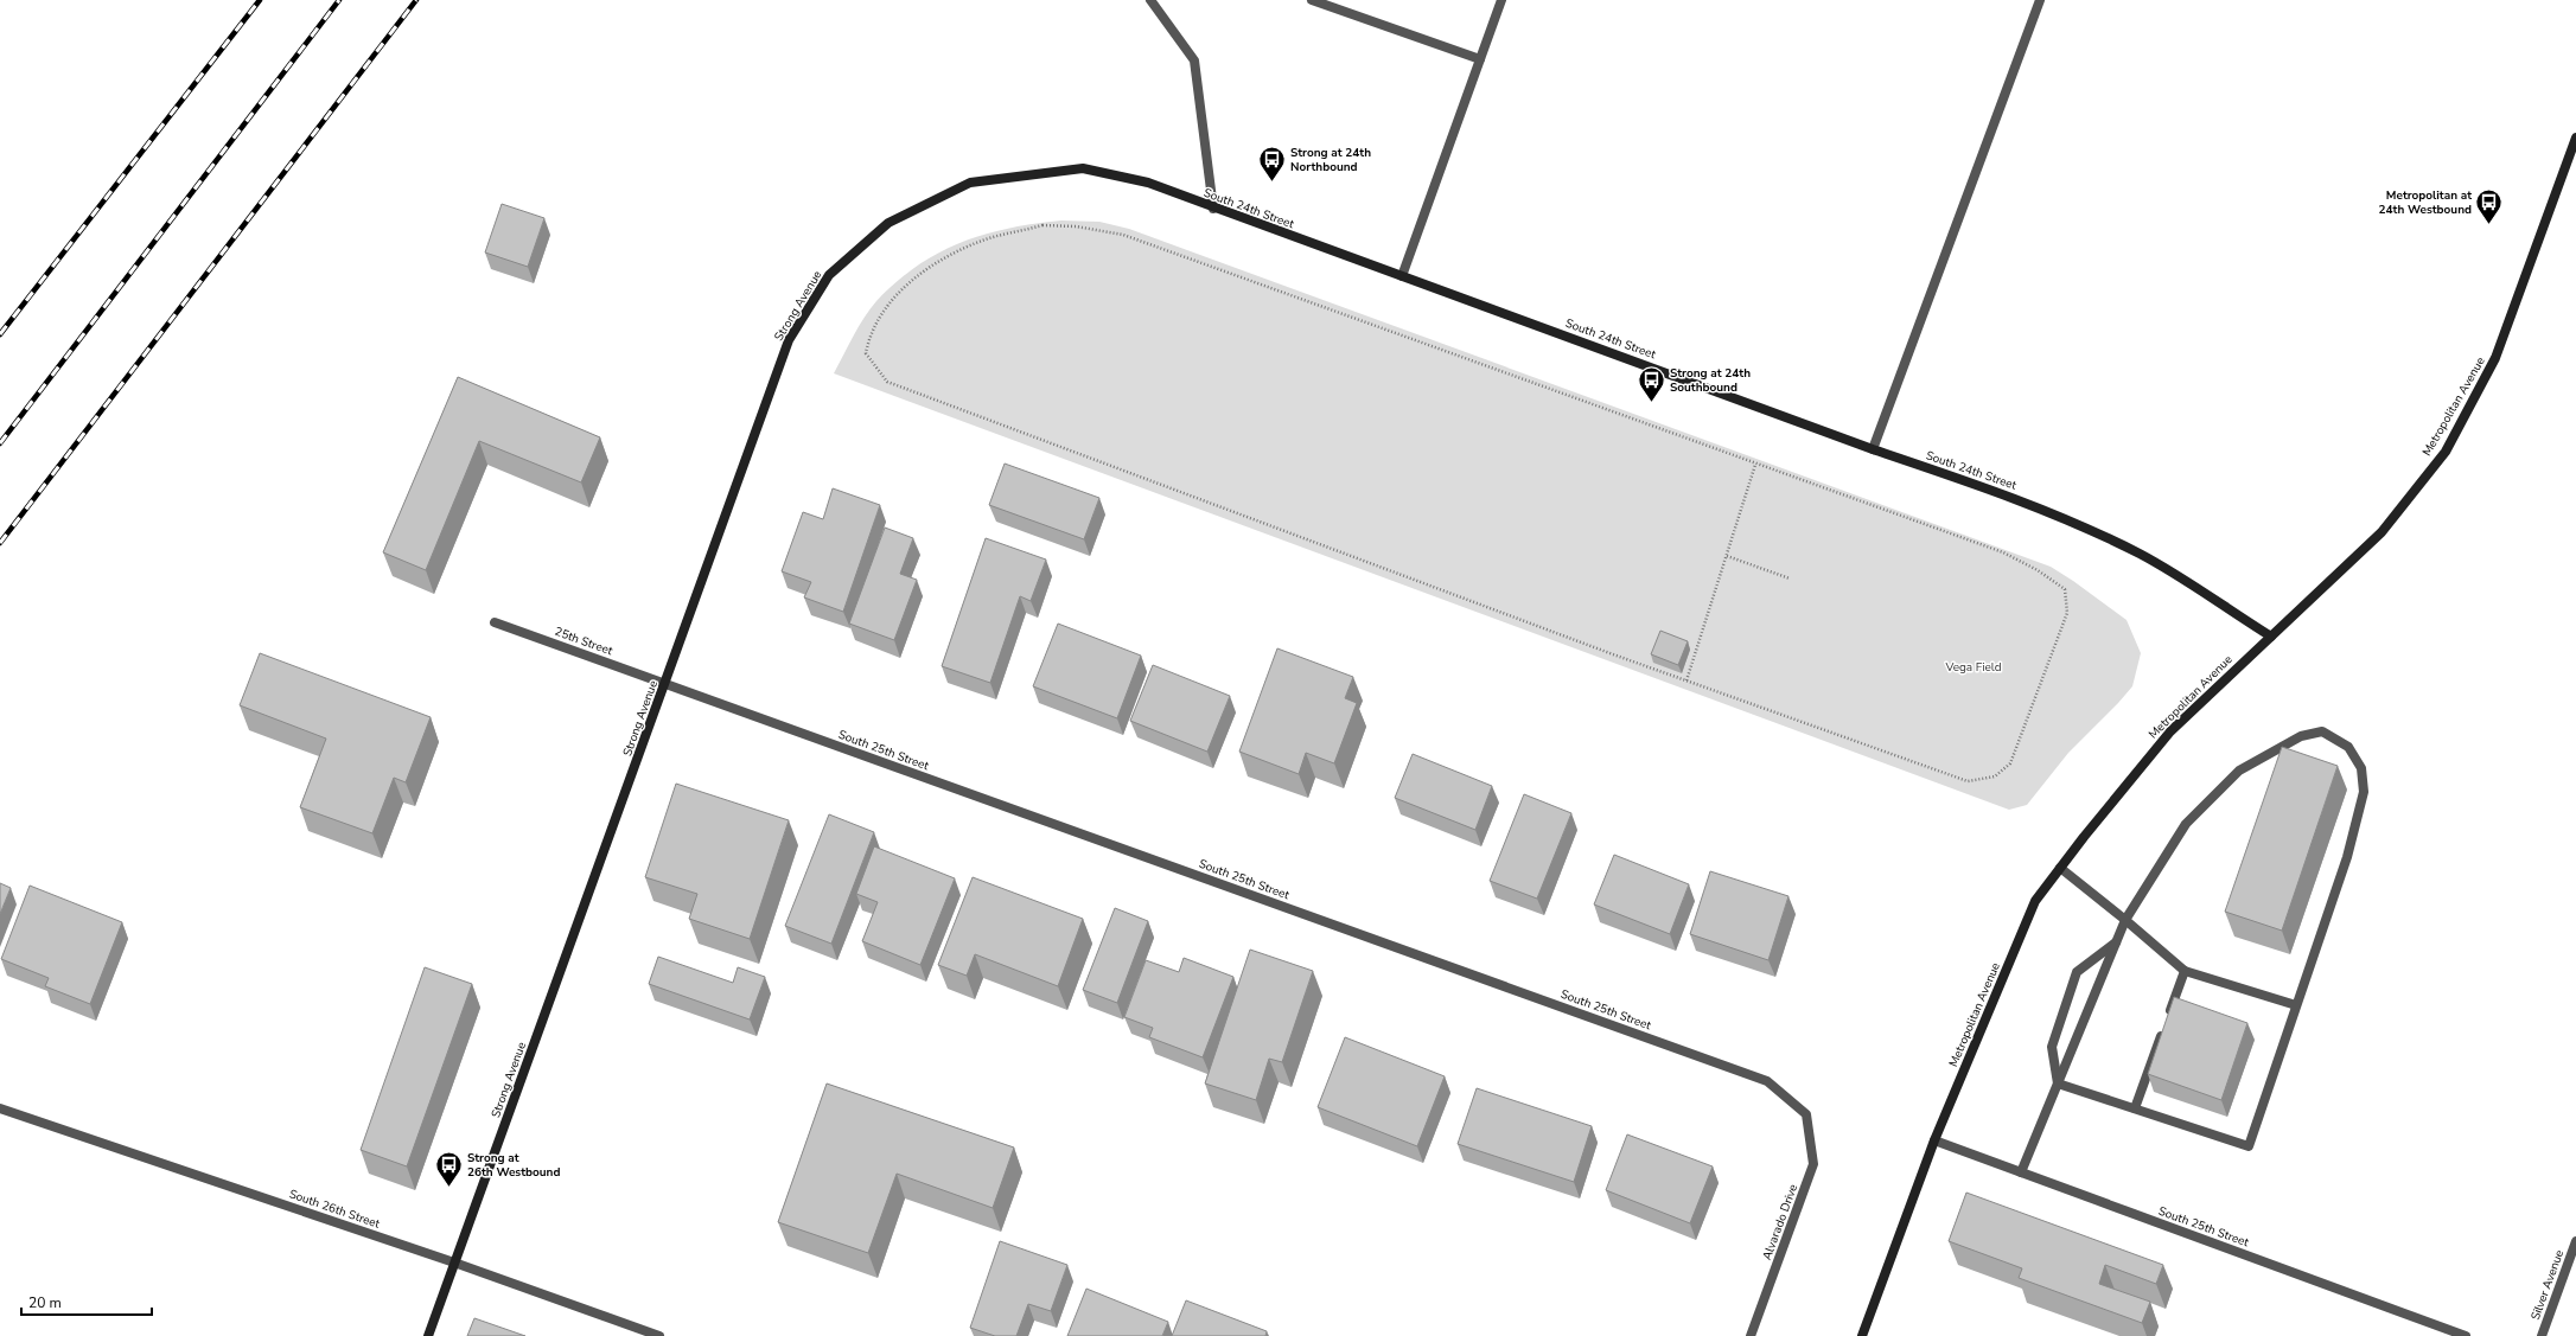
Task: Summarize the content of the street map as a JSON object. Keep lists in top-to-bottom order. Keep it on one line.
{"streets":{"street":["South 24th Street","Strong Avenue","Metropolitan Avenue","25th Street","South 25th Street","South 26th Street","Alvarado Drive","Silver Avenue"]},"crossings":[["South 24th Street","Strong Avenue"],["South 24th Street","Metropolitan Avenue"],["Strong Avenue","25th Street"],["Strong Avenue","South 25th Street"],["Strong Avenue","South 26th Street"],["Metropolitan Avenue","South 25th Street"],["25th Street","South 25th Street"],["South 25th Street","Alvarado Drive"]],"parks":["Vega Field"],"places":{"bus stop":["Strong at 24th Northbound","Metropolitan at 24th Westbound","Strong at 24th Southbound","Strong at 26th Westbound"]},"scale_bar":"20 m"}
